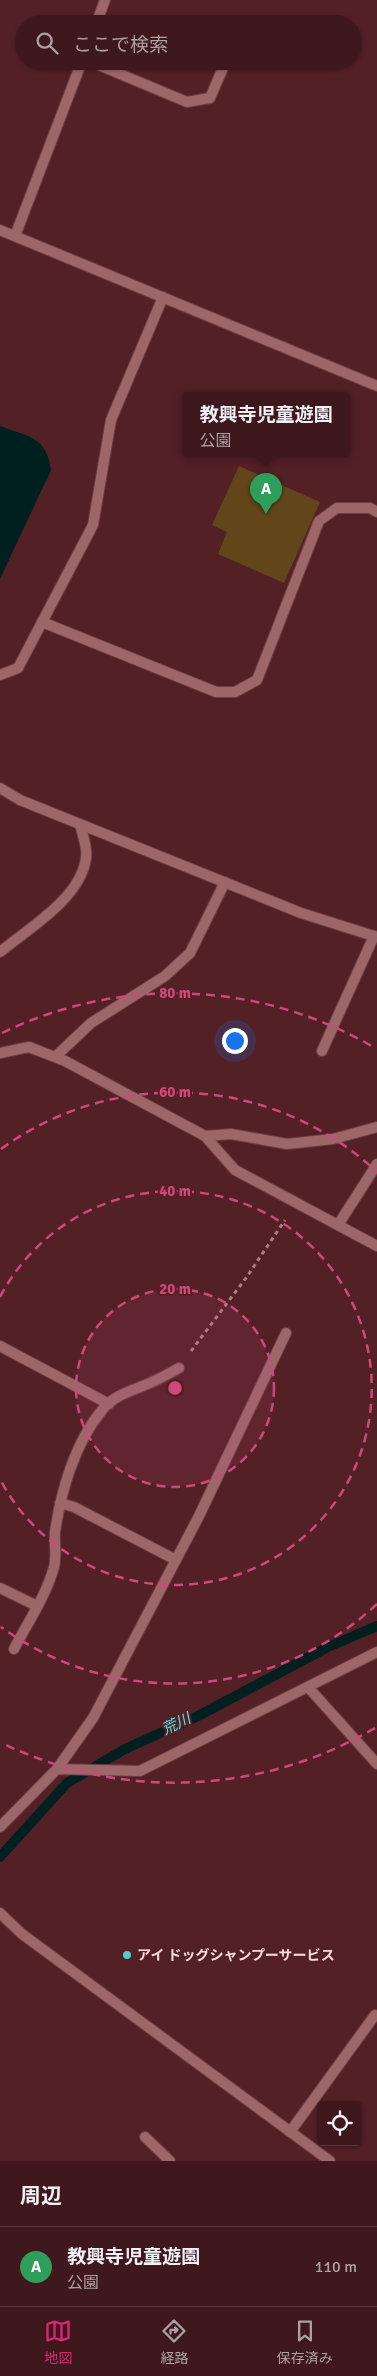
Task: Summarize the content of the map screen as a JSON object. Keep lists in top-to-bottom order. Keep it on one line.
{"water":["荒川"],"places":["アイ ドッグシャンプーサービス"],"page":{"search":"ここで検索","popup":["教興寺児童遊園","公園"],"pins":"A","heading":"周辺","list":[{"mark":"A","name":"教興寺児童遊園","note":"公園","value":"110 m"}],"nav":["地図","経路","保存済み"]},"rings":["80 m","60 m","40 m","20 m"]}
